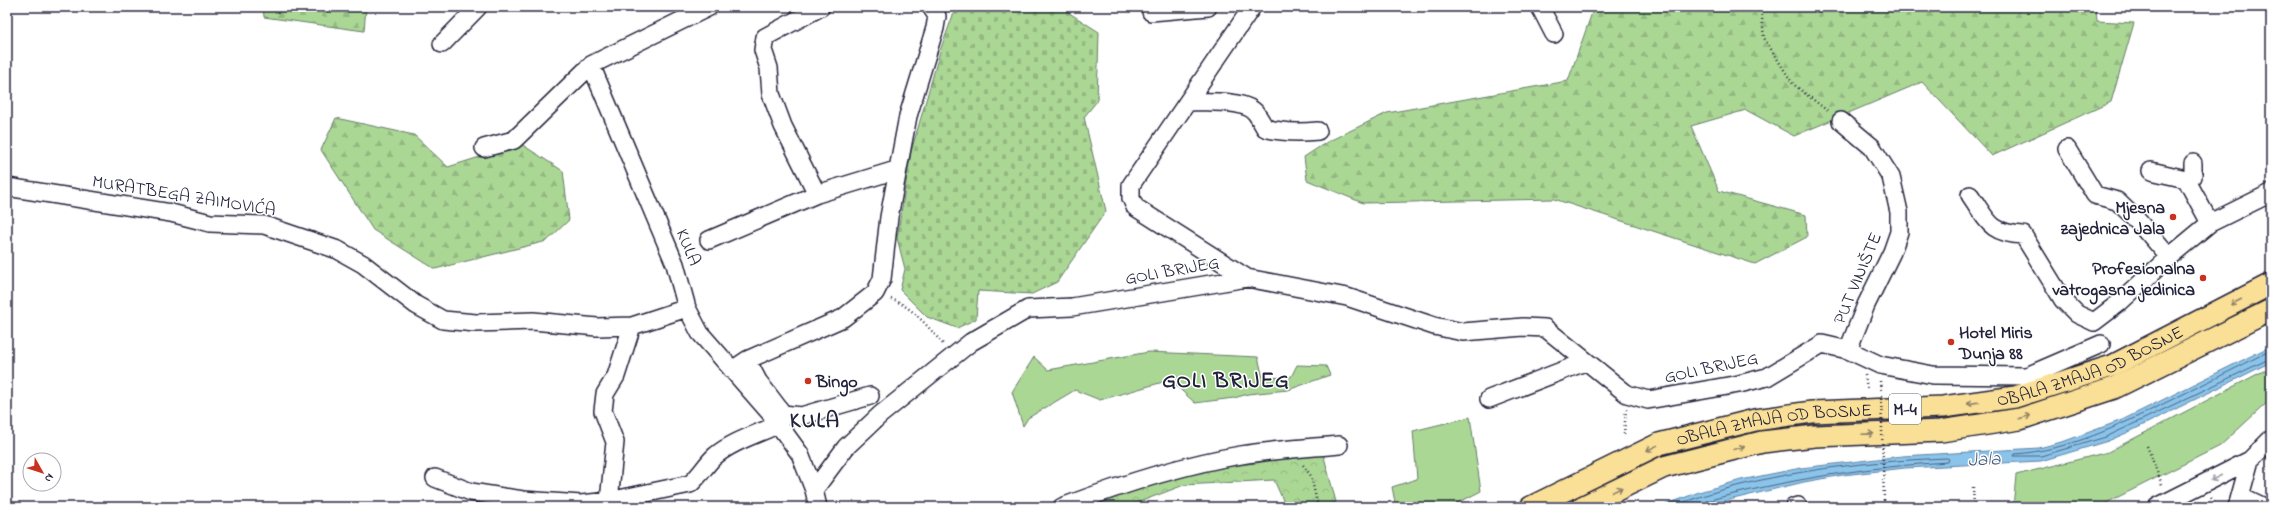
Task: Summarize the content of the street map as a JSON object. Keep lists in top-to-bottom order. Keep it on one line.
{"streets":{"main road":["OBALA ZMAJA OD BOSNE","M-4"],"street":["MURATBEGA ZAIMOVIĆA","KULA","GOLI BRIJEG","PUT VINIŠTE"]},"crossings":[["MURATBEGA ZAIMOVIĆA","KULA"],["KULA","GOLI BRIJEG"],["GOLI BRIJEG","PUT VINIŠTE"]],"districts":["GOLI BRIJEG","KULA"],"water":["Jala"],"places":["Mjesna zajednica Jala","Profesionalna vatrogasna jedinica","Hotel Miris Dunja 88","Bingo"],"north":"bottom right"}
